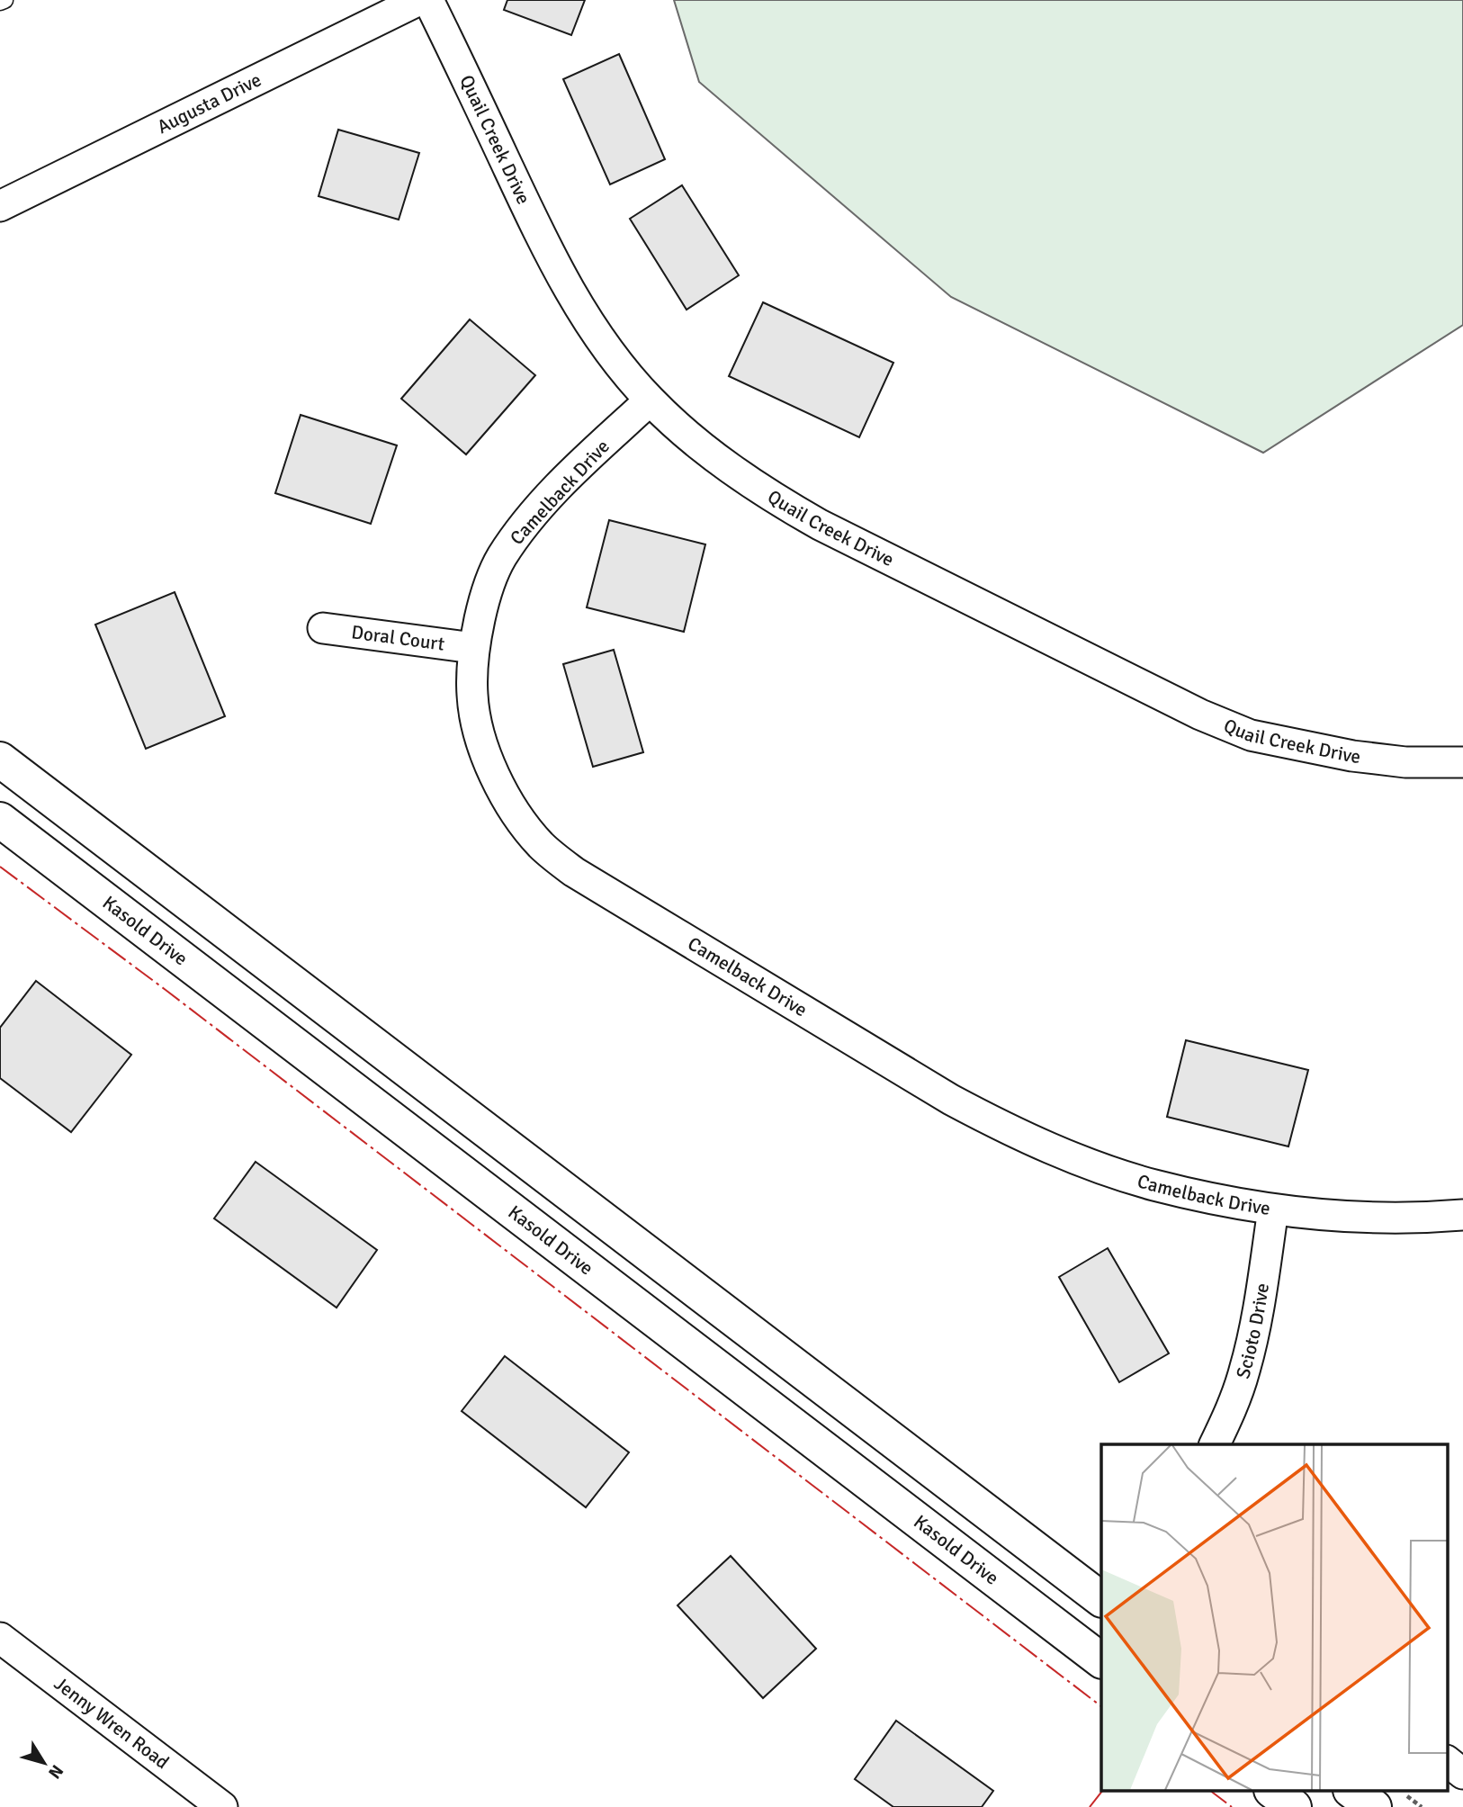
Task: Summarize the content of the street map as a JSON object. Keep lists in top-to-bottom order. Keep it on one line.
{"streets":{"main road":["Kasold Drive"],"street":["Augusta Drive","Quail Creek Drive","Camelback Drive","Doral Court","Scioto Drive","Jenny Wren Road"]},"crossings":[["Quail Creek Drive","Camelback Drive"],["Camelback Drive","Doral Court"],["Camelback Drive","Scioto Drive"]],"north":"bottom right"}
